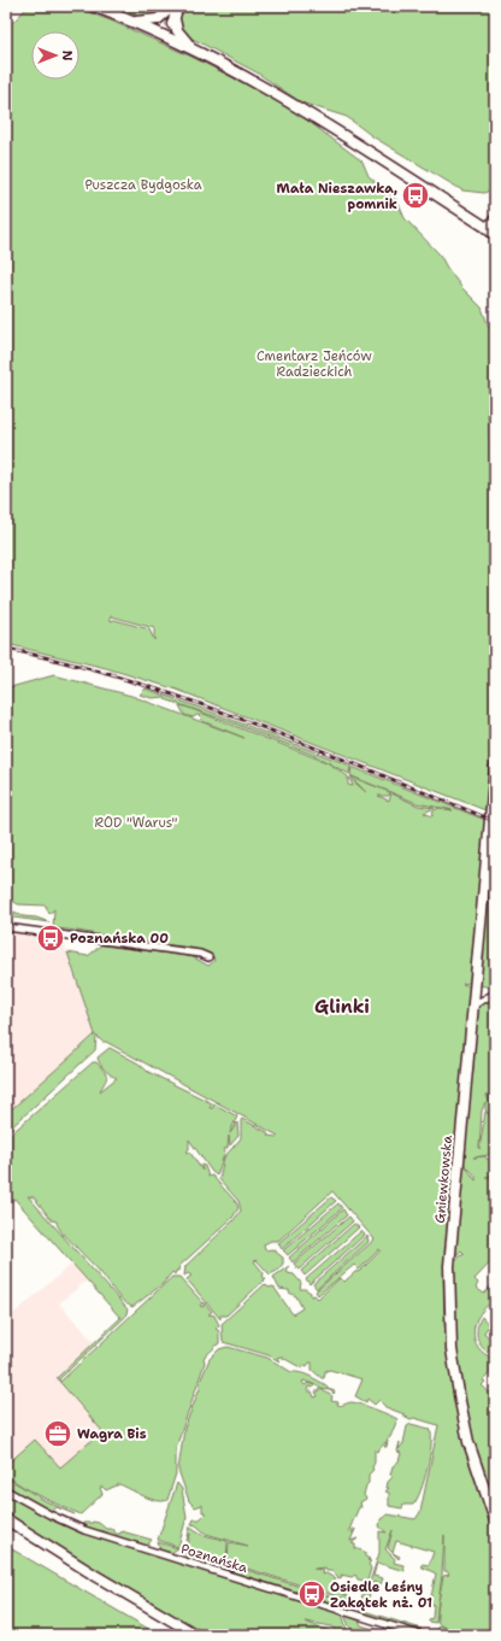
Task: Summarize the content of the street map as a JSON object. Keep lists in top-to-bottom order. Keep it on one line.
{"streets":{"main road":["Gniewkowska"],"street":["Poznańska"]},"districts":["Glinki"],"parks":["Puszcza Bydgoska","Cmentarz Jeńców Radzieckich","ROD \"Warus\""],"places":{"bus stop":["Mała Nieszawka, pomnik","Poznańska 00","Osiedle Leśny Zakątek nż. 01"],"office":["Wagra Bis"]},"north":"right"}
